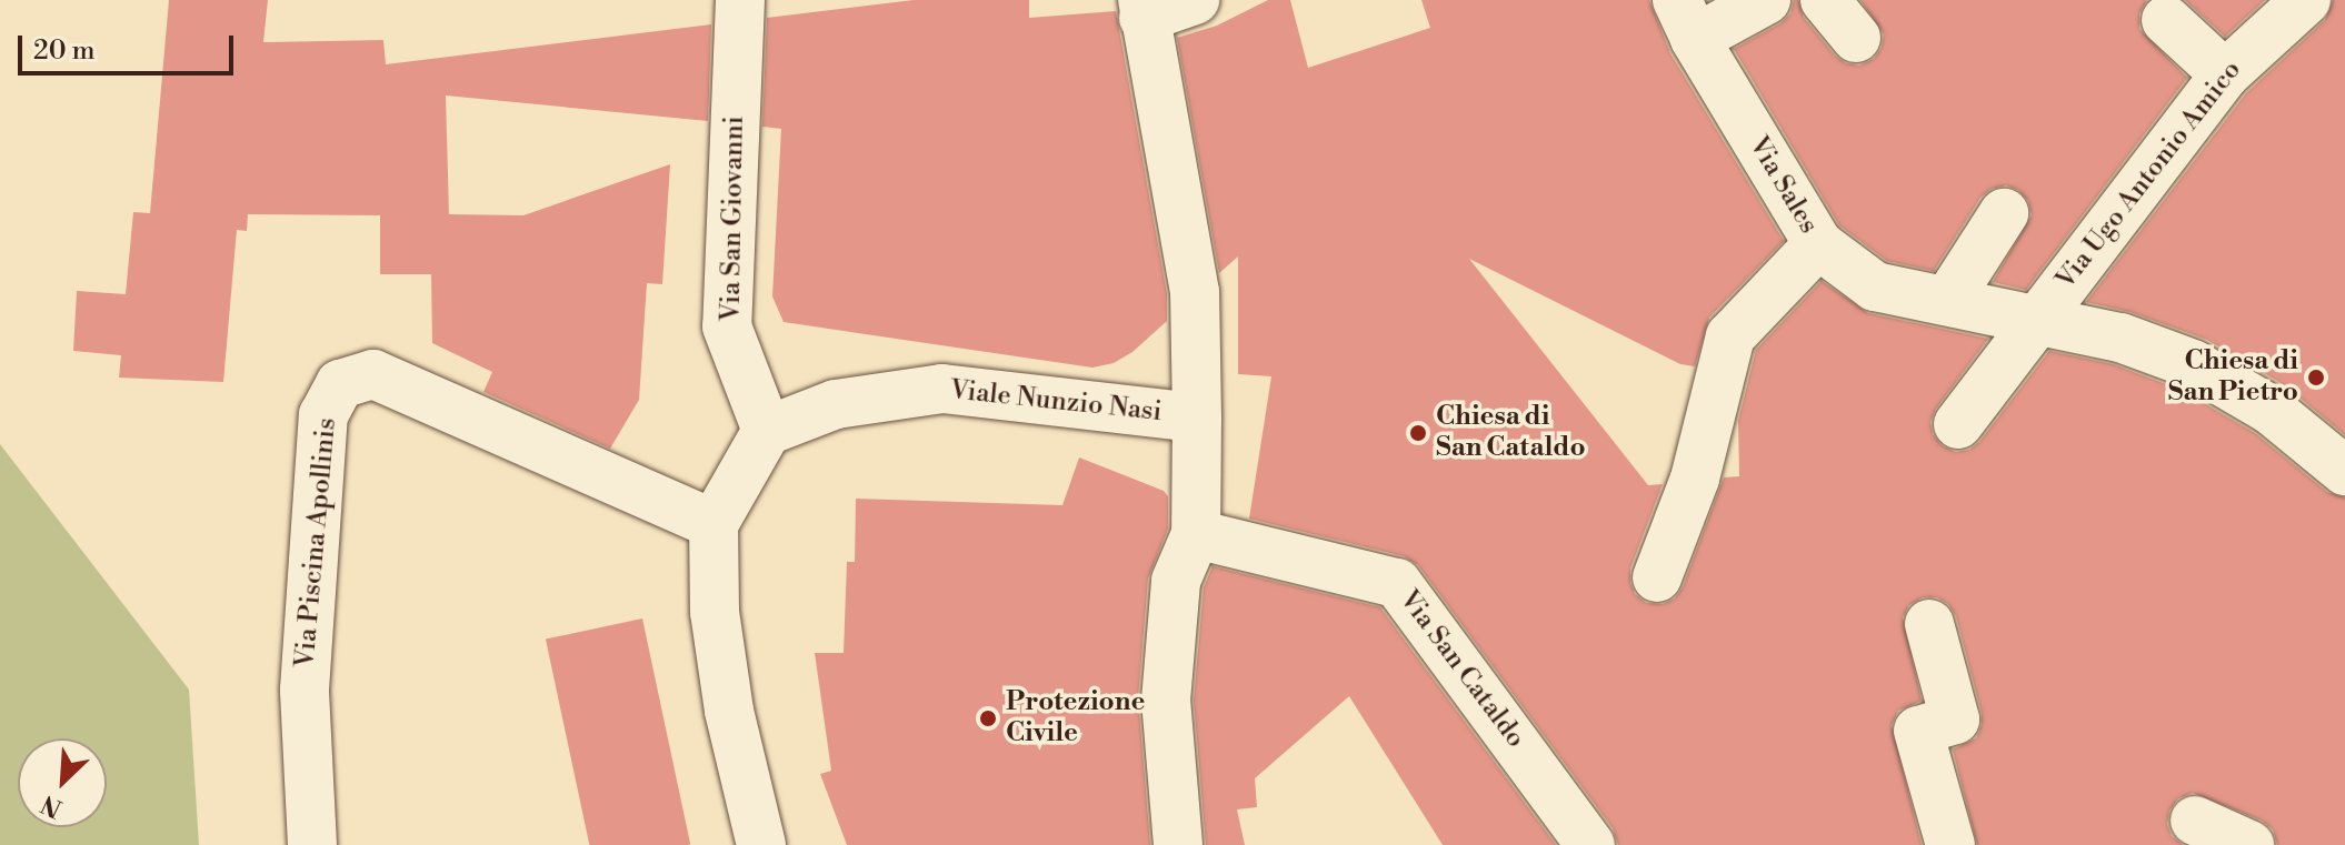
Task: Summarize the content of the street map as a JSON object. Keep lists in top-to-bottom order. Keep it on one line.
{"streets":{"street":["Via Ugo Antonio Amico","Via Sales","Via San Giovanni","Viale Nunzio Nasi","Via Piscina Apollinis","Via San Cataldo"]},"crossings":[["Via Ugo Antonio Amico","Via Sales"],["Via San Giovanni","Viale Nunzio Nasi"]],"places":["Chiesa di San Pietro","Chiesa di San Cataldo","Protezione Civile"],"scale_bar":"20 m","north":"bottom left"}
